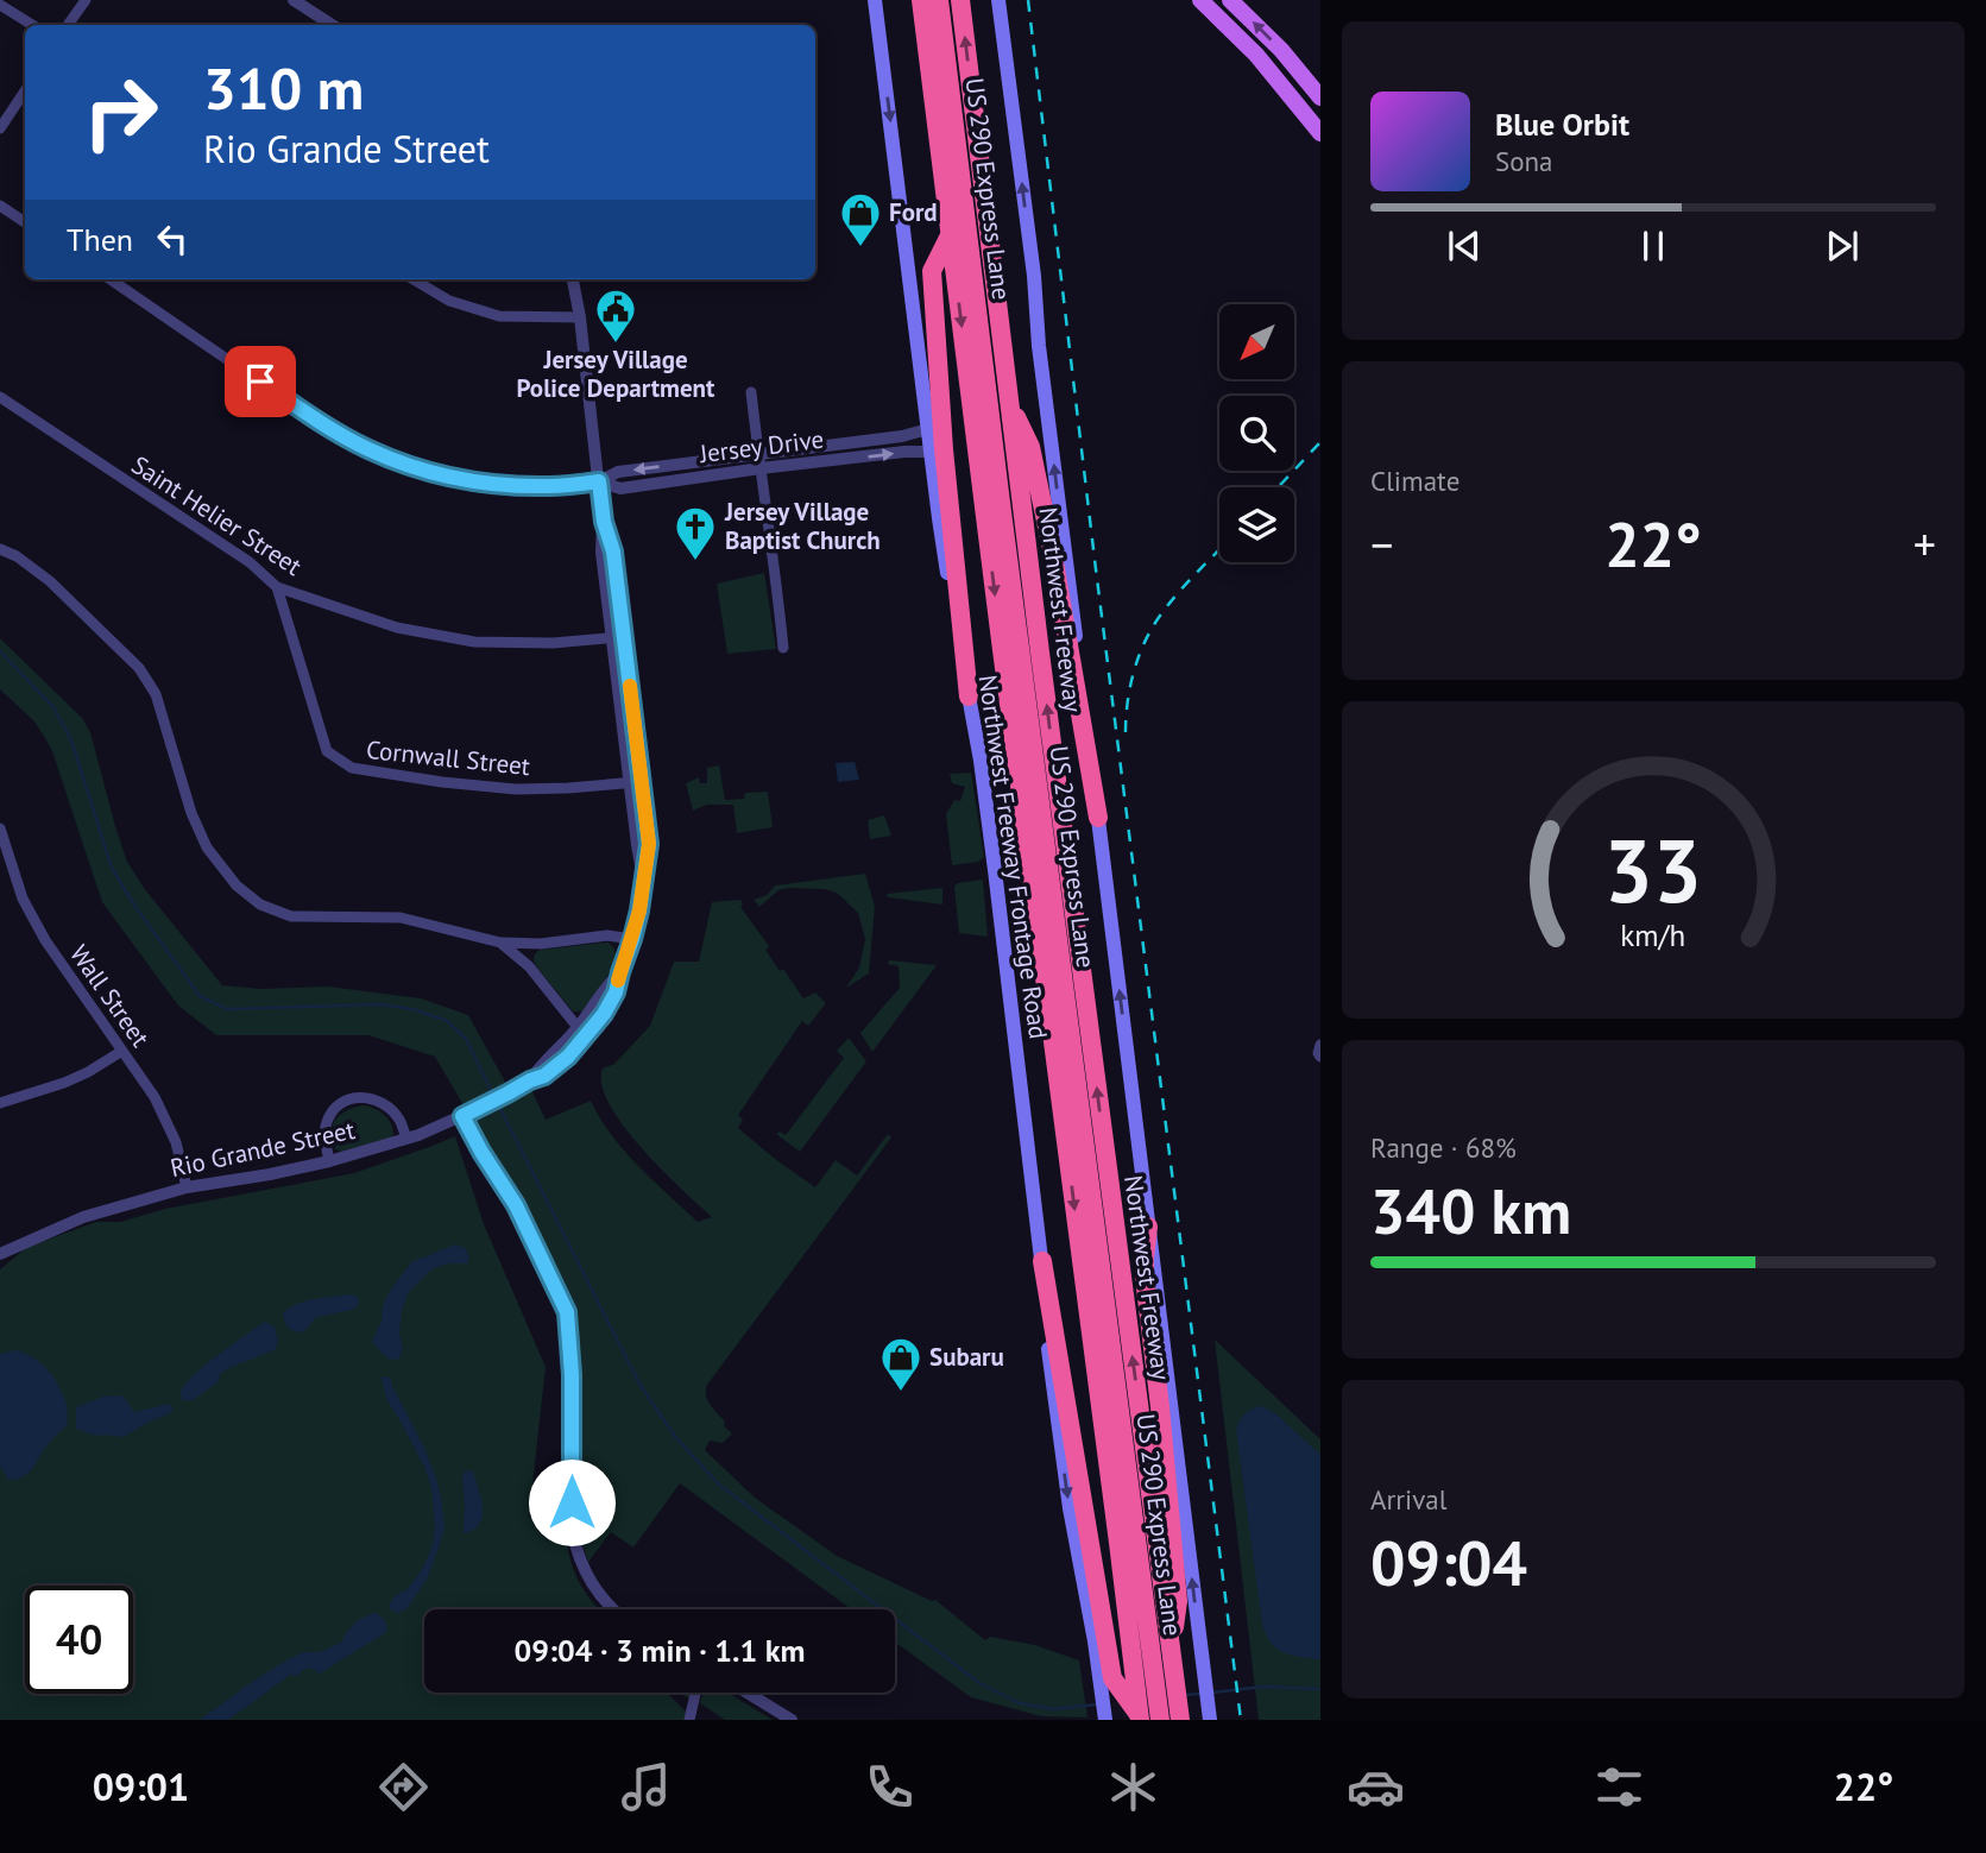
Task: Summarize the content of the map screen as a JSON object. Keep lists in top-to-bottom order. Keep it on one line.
{"streets":{"highway":["US 290 Express Lane","Northwest Freeway"],"main road":["Northwest Freeway Frontage Road"],"street":["Jersey Drive","Saint Helier Street","Cornwall Street","Wall Street","Rio Grande Street"]},"crossings":[["Jersey Drive","Northwest Freeway Frontage Road"],["Jersey Drive","Rio Grande Street"],["Saint Helier Street","Cornwall Street"],["Saint Helier Street","Rio Grande Street"],["Cornwall Street","Rio Grande Street"],["Wall Street","Rio Grande Street"]],"places":{"shop":["Ford","Subaru"],"public building":["Jersey Village Police Department"],"church":["Jersey Village Baptist Church"]},"north":"bottom left","page":{"turn":["310 m","Rio Grande Street"],"song":["Blue Orbit","Sona"],"then":"Then","tile":["Climate",["Range · 68%","340 km"],["Arrival","09:04"]],"heat":["−","22°","+"],"limit":"40","trip":"09:04 · 3 min · 1.1 km","tabs":["09:01","22°"],"gauge":["33","km/h"]}}
